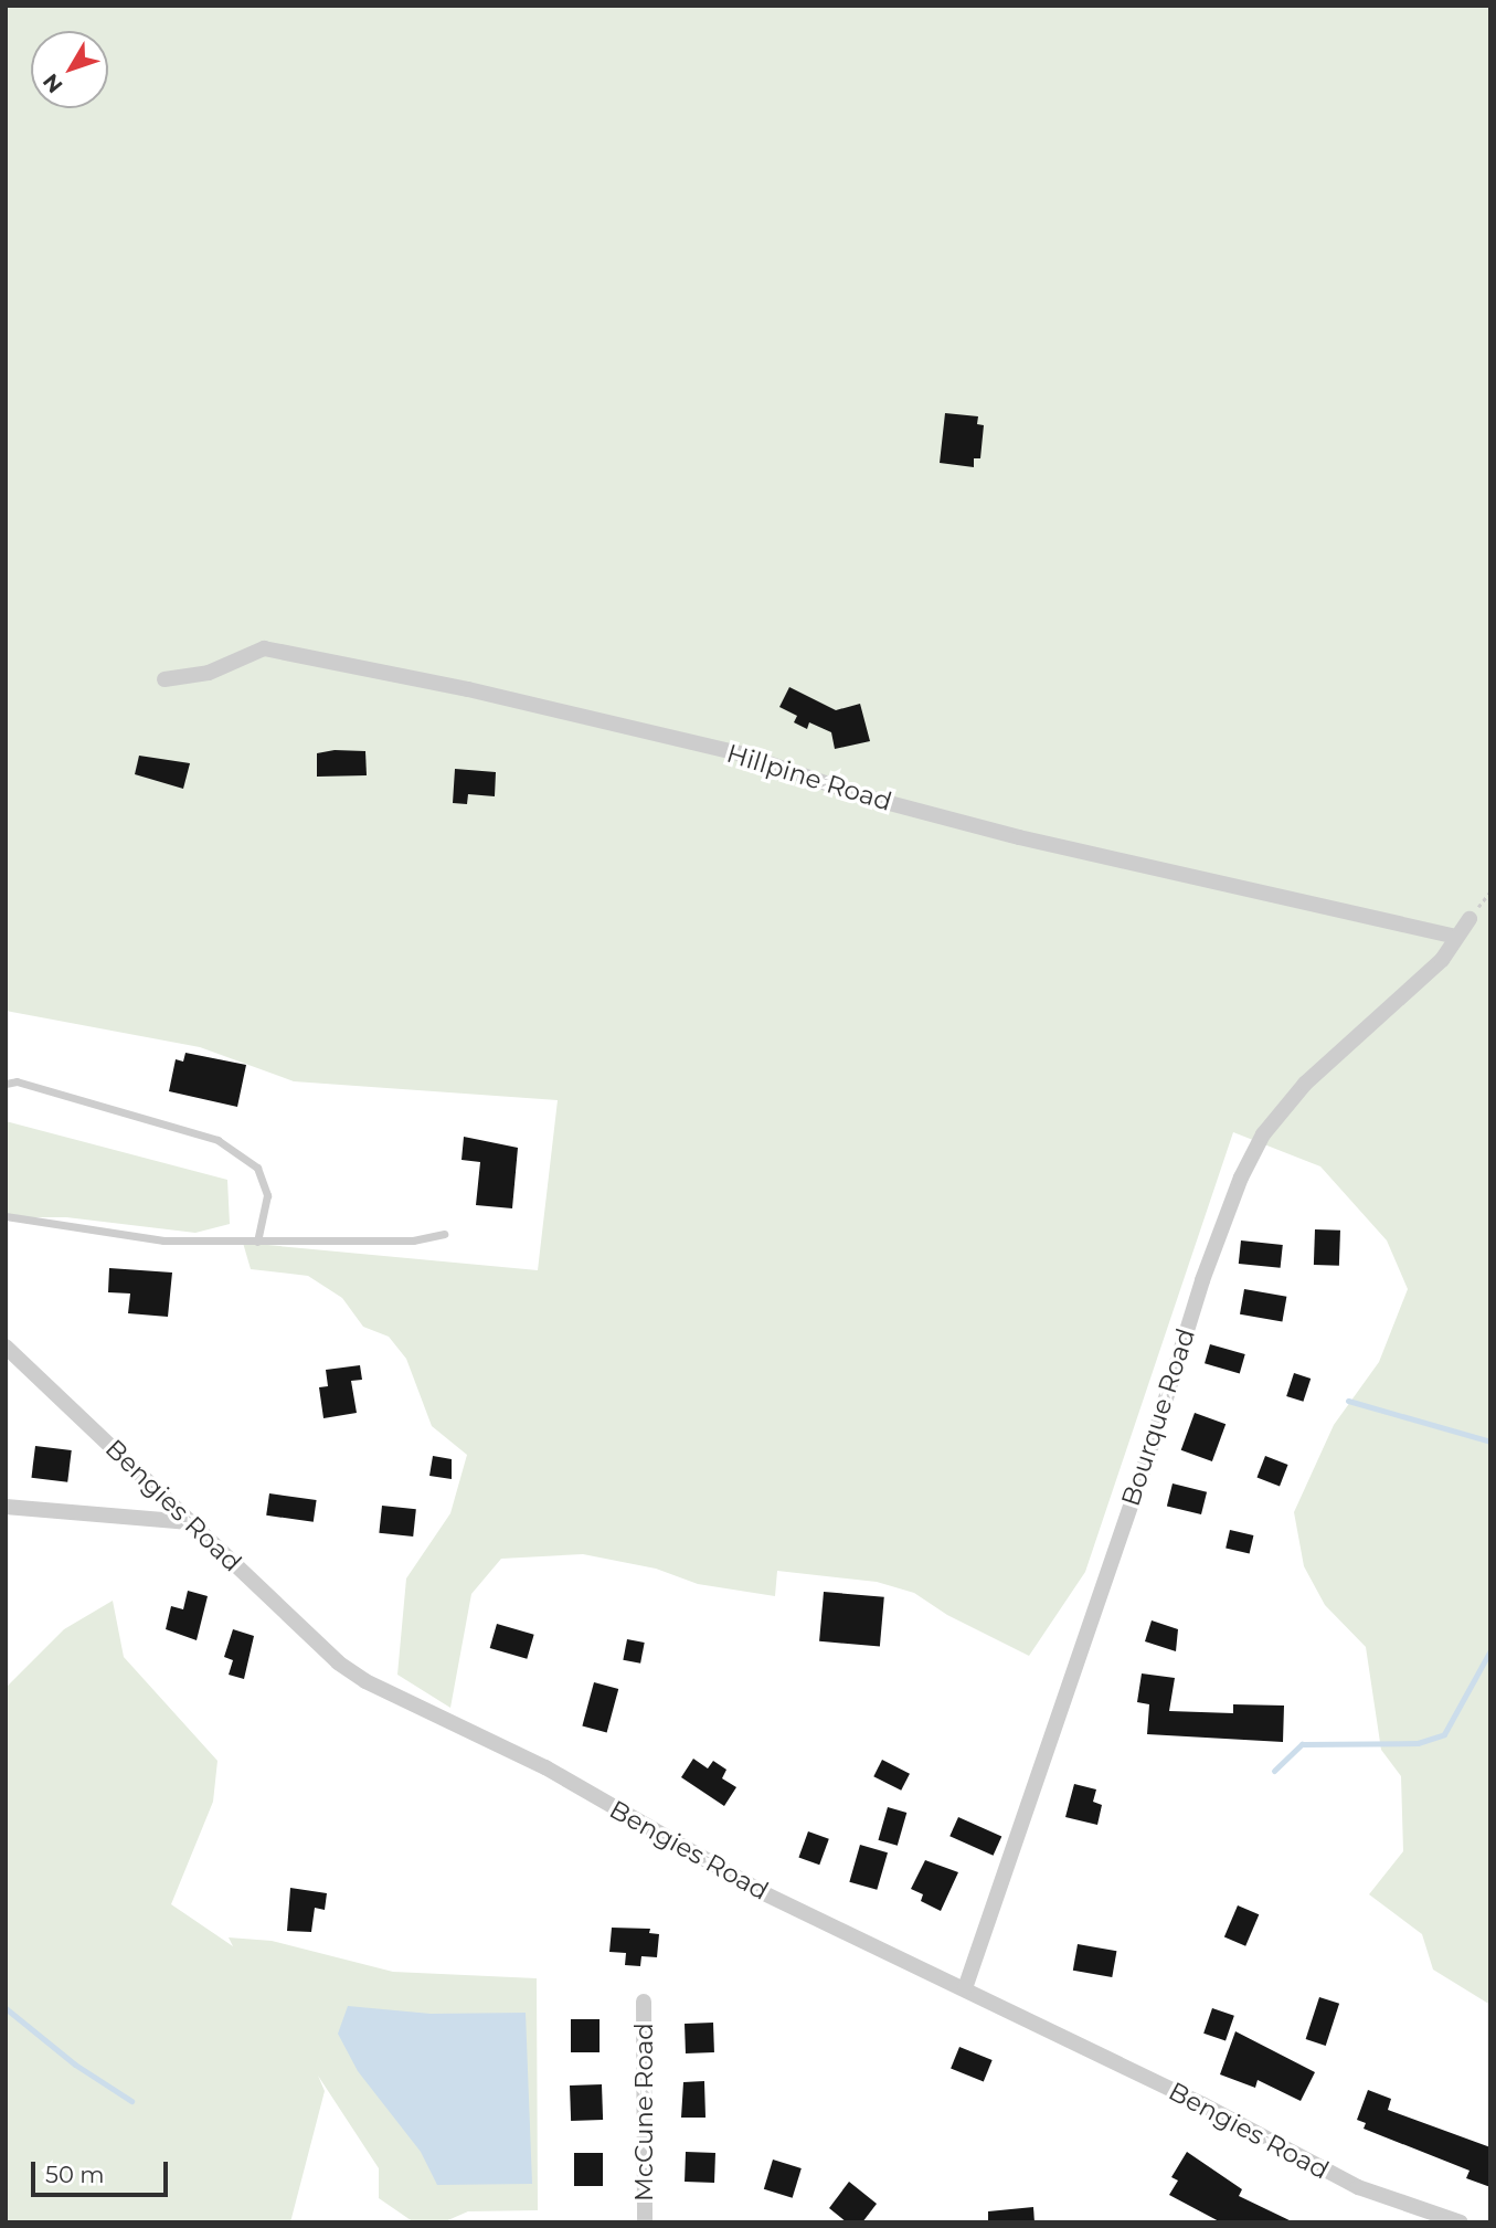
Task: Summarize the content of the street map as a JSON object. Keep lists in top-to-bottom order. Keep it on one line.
{"streets":{"street":["Hillpine Road","Bourque Road","Bengies Road","McCune Road"]},"crossings":[["Hillpine Road","Bourque Road"],["Bourque Road","Bengies Road"]],"scale_bar":"50 m","north":"bottom left"}
